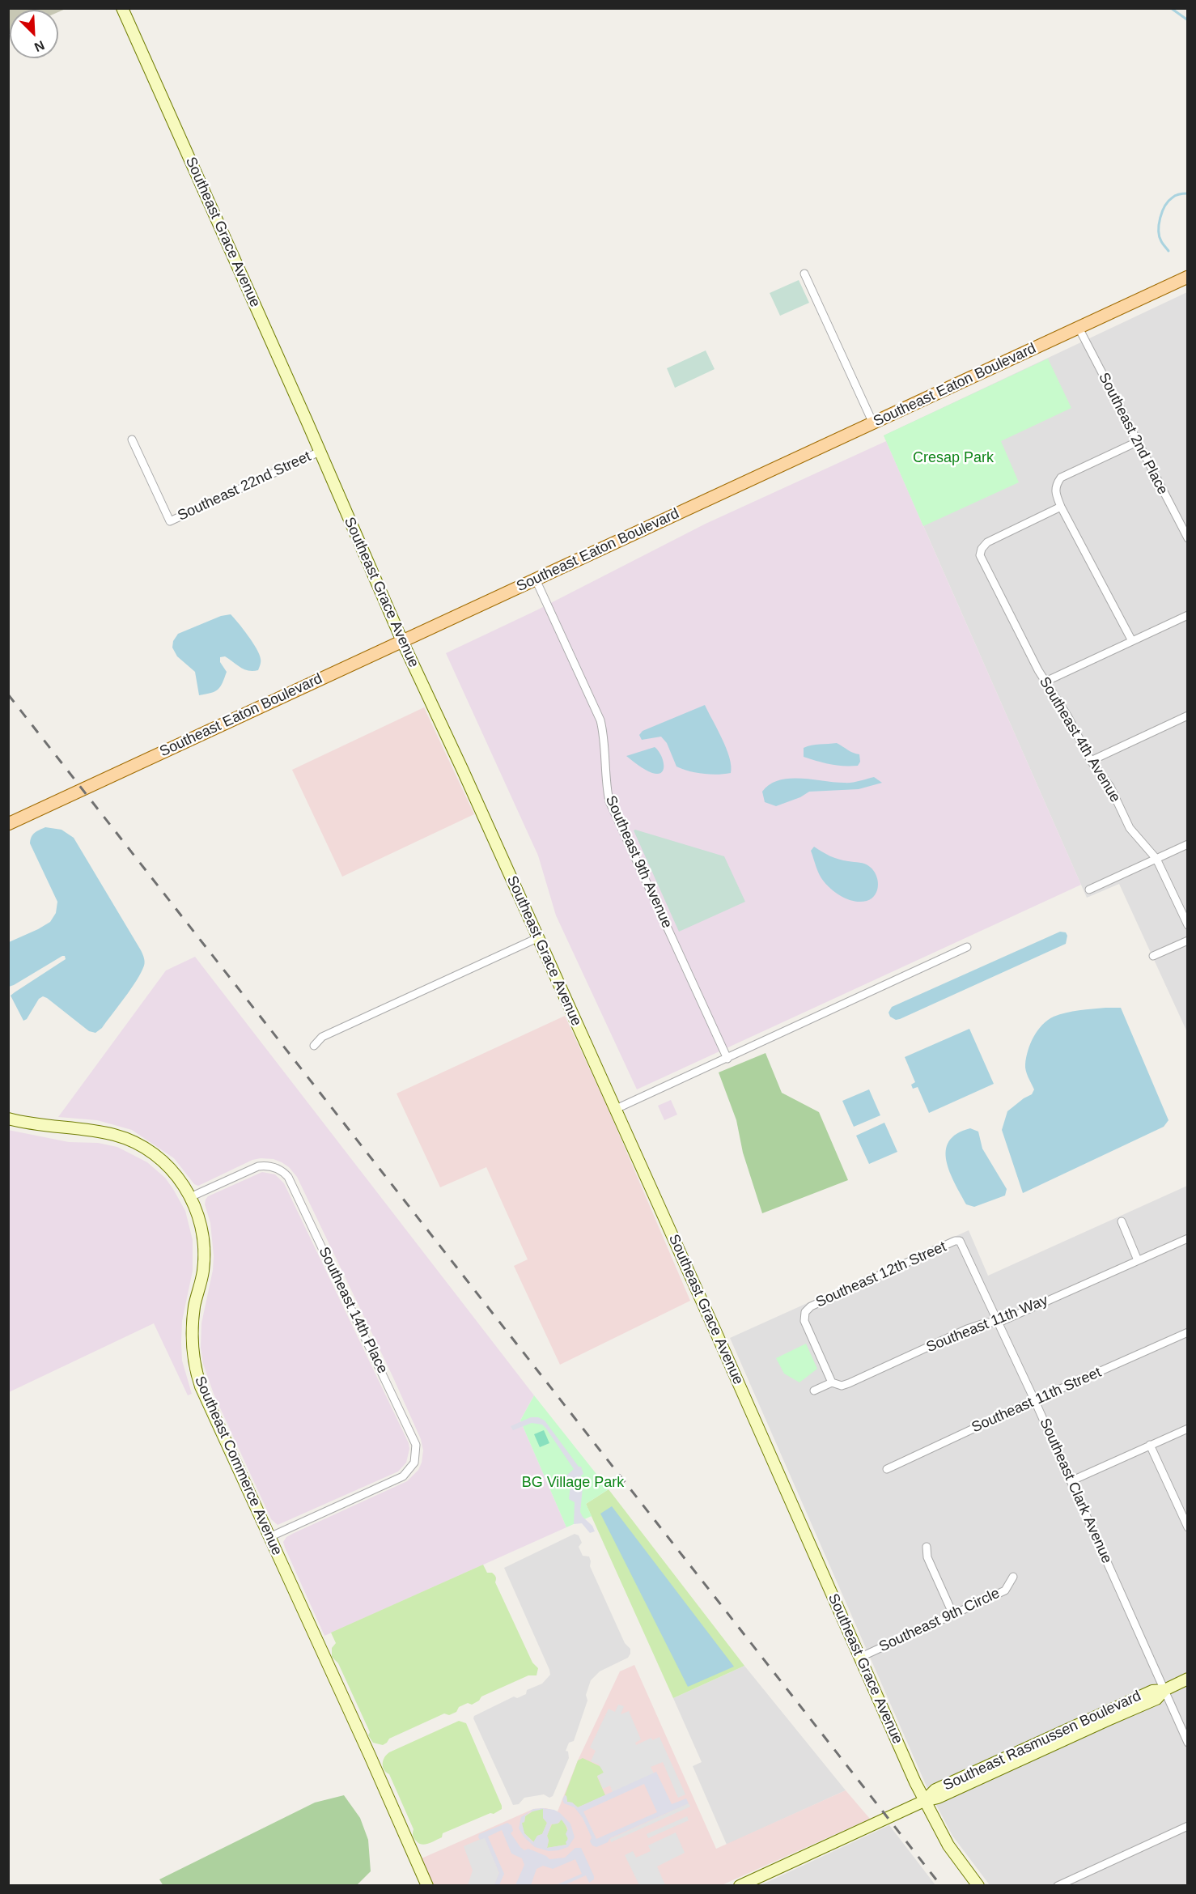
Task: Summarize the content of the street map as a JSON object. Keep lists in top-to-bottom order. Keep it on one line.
{"streets":{"main road":["Southeast Eaton Boulevard"],"street":["Southeast Grace Avenue","Southeast 2nd Place","Southeast 22nd Street","Southeast 4th Avenue","Southeast 9th Avenue","Southeast 12th Street","Southeast 14th Place","Southeast 11th Way","Southeast 11th Street","Southeast Commerce Avenue","Southeast Clark Avenue","Southeast 9th Circle","Southeast Rasmussen Boulevard"]},"crossings":[["Southeast Grace Avenue","Southeast Eaton Boulevard"],["Southeast Grace Avenue","Southeast 22nd Street"],["Southeast Grace Avenue","Southeast 9th Circle"],["Southeast Grace Avenue","Southeast Rasmussen Boulevard"],["Southeast Eaton Boulevard","Southeast 2nd Place"],["Southeast Eaton Boulevard","Southeast 9th Avenue"],["Southeast 12th Street","Southeast 11th Way"],["Southeast 12th Street","Southeast Clark Avenue"],["Southeast 14th Place","Southeast Commerce Avenue"],["Southeast 11th Way","Southeast Clark Avenue"],["Southeast 11th Street","Southeast Clark Avenue"],["Southeast Clark Avenue","Southeast Rasmussen Boulevard"]],"parks":["Cresap Park","BG Village Park"],"north":"bottom right"}
